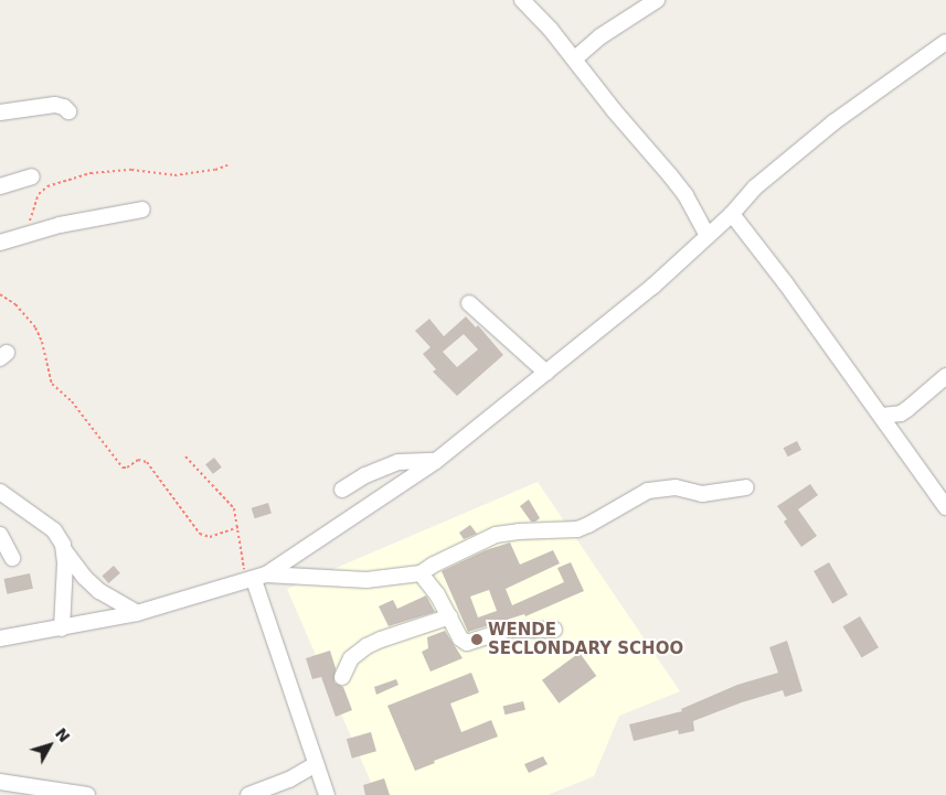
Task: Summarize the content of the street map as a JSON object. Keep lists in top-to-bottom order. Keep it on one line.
{"places":["WENDE SECLONDARY SCHOO"],"north":"top right"}
